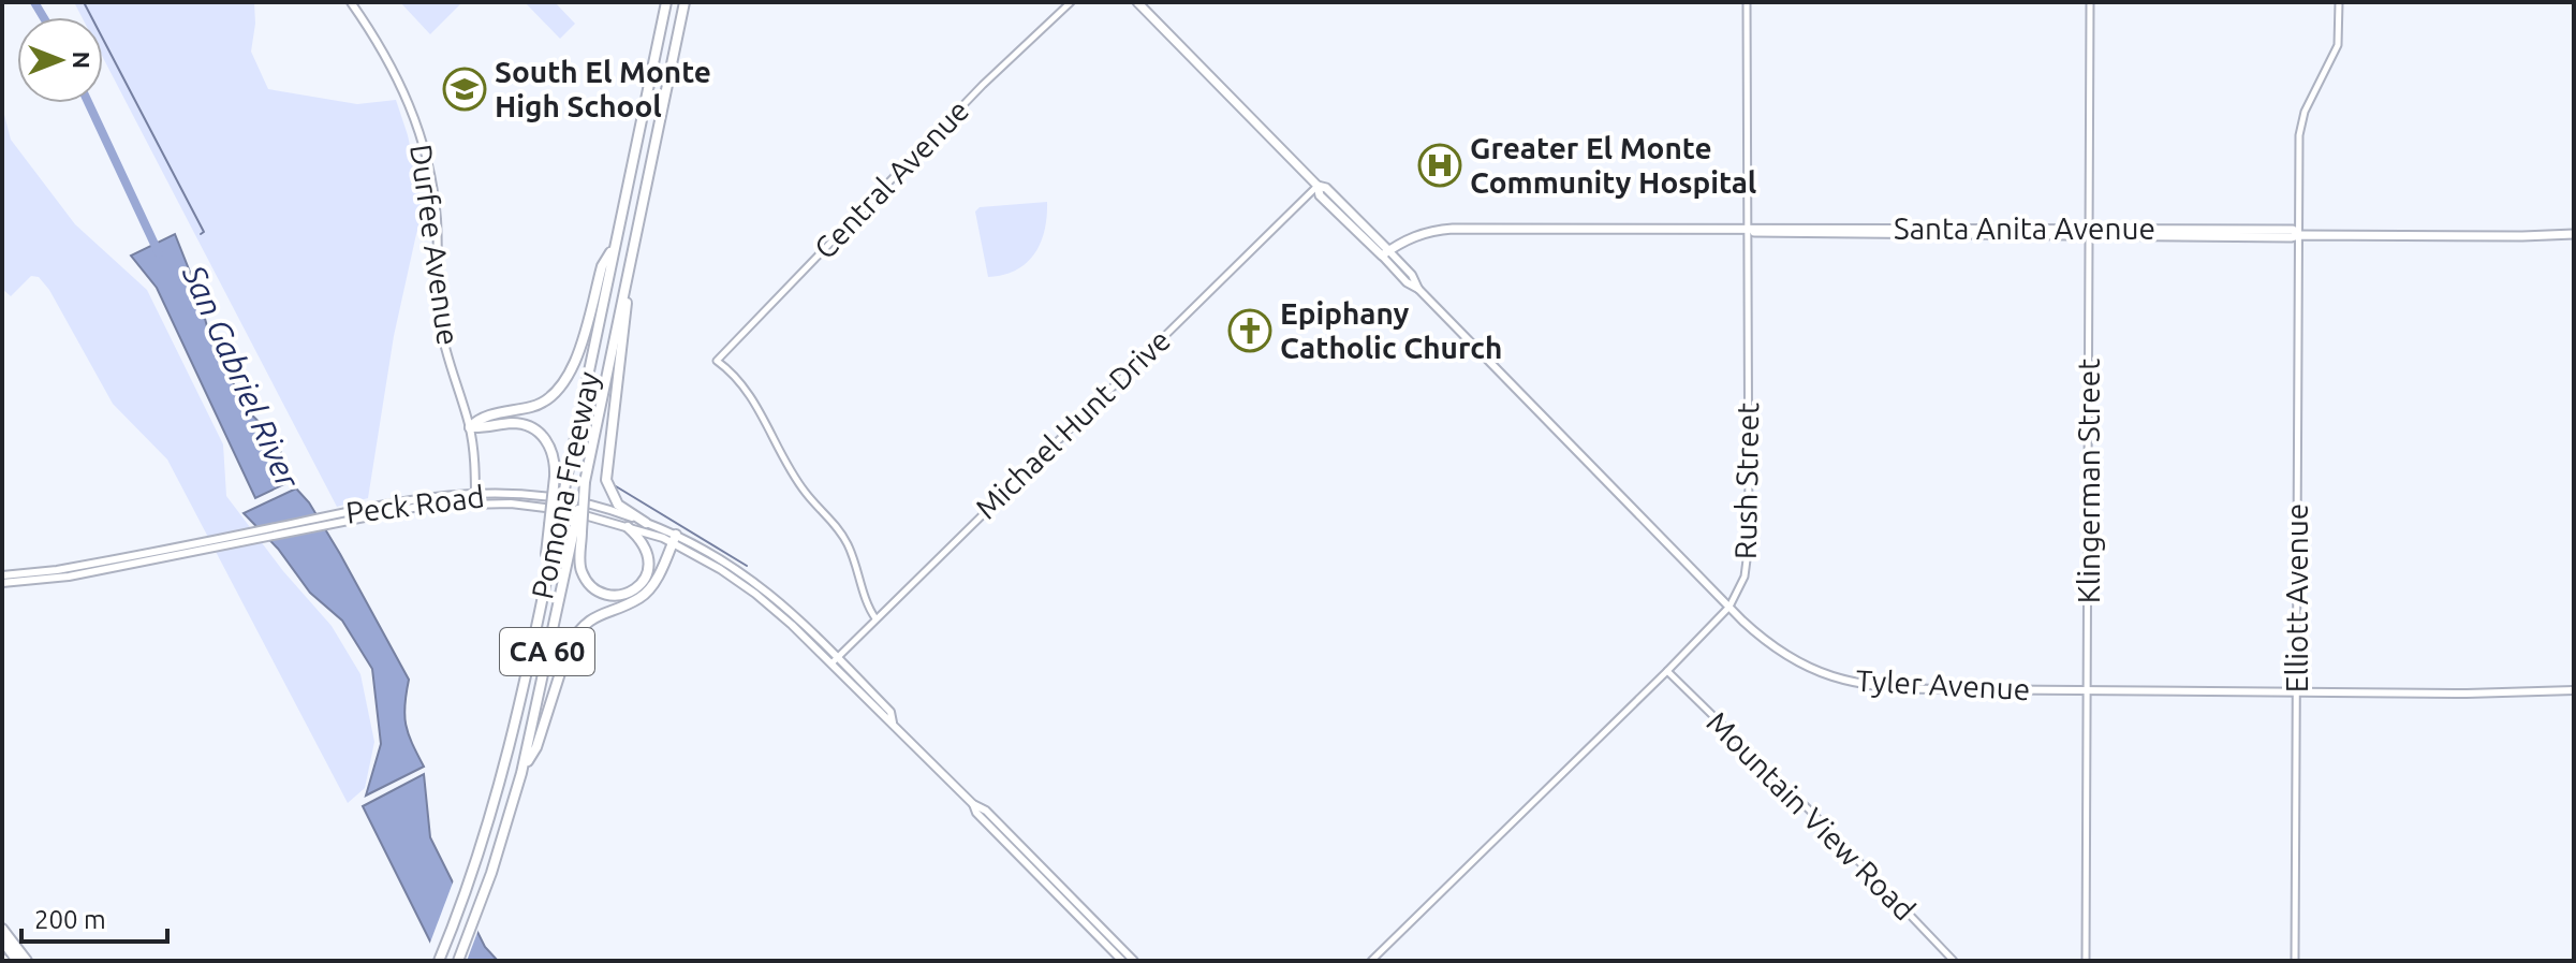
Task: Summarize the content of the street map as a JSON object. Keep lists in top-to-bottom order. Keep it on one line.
{"streets":{"highway":["Pomona Freeway","CA 60"],"main road":["Santa Anita Avenue","Durfee Avenue","Peck Road","Tyler Avenue"],"street":["Central Avenue","Michael Hunt Drive","Rush Street","Klingerman Street","Elliott Avenue","Mountain View Road"]},"crossings":[["Central Avenue","Michael Hunt Drive"],["Santa Anita Avenue","Rush Street"],["Santa Anita Avenue","Klingerman Street"],["Santa Anita Avenue","Elliott Avenue"],["Santa Anita Avenue","Tyler Avenue"],["Durfee Avenue","Peck Road"],["Michael Hunt Drive","Peck Road"],["Rush Street","Tyler Avenue"],["Rush Street","Mountain View Road"],["Klingerman Street","Tyler Avenue"],["Elliott Avenue","Tyler Avenue"]],"water":["San Gabriel River"],"places":{"school or university":["South El Monte High School"],"hospital":["Greater El Monte Community Hospital"],"church":["Epiphany Catholic Church"]},"scale_bar":"200 m","north":"right"}
